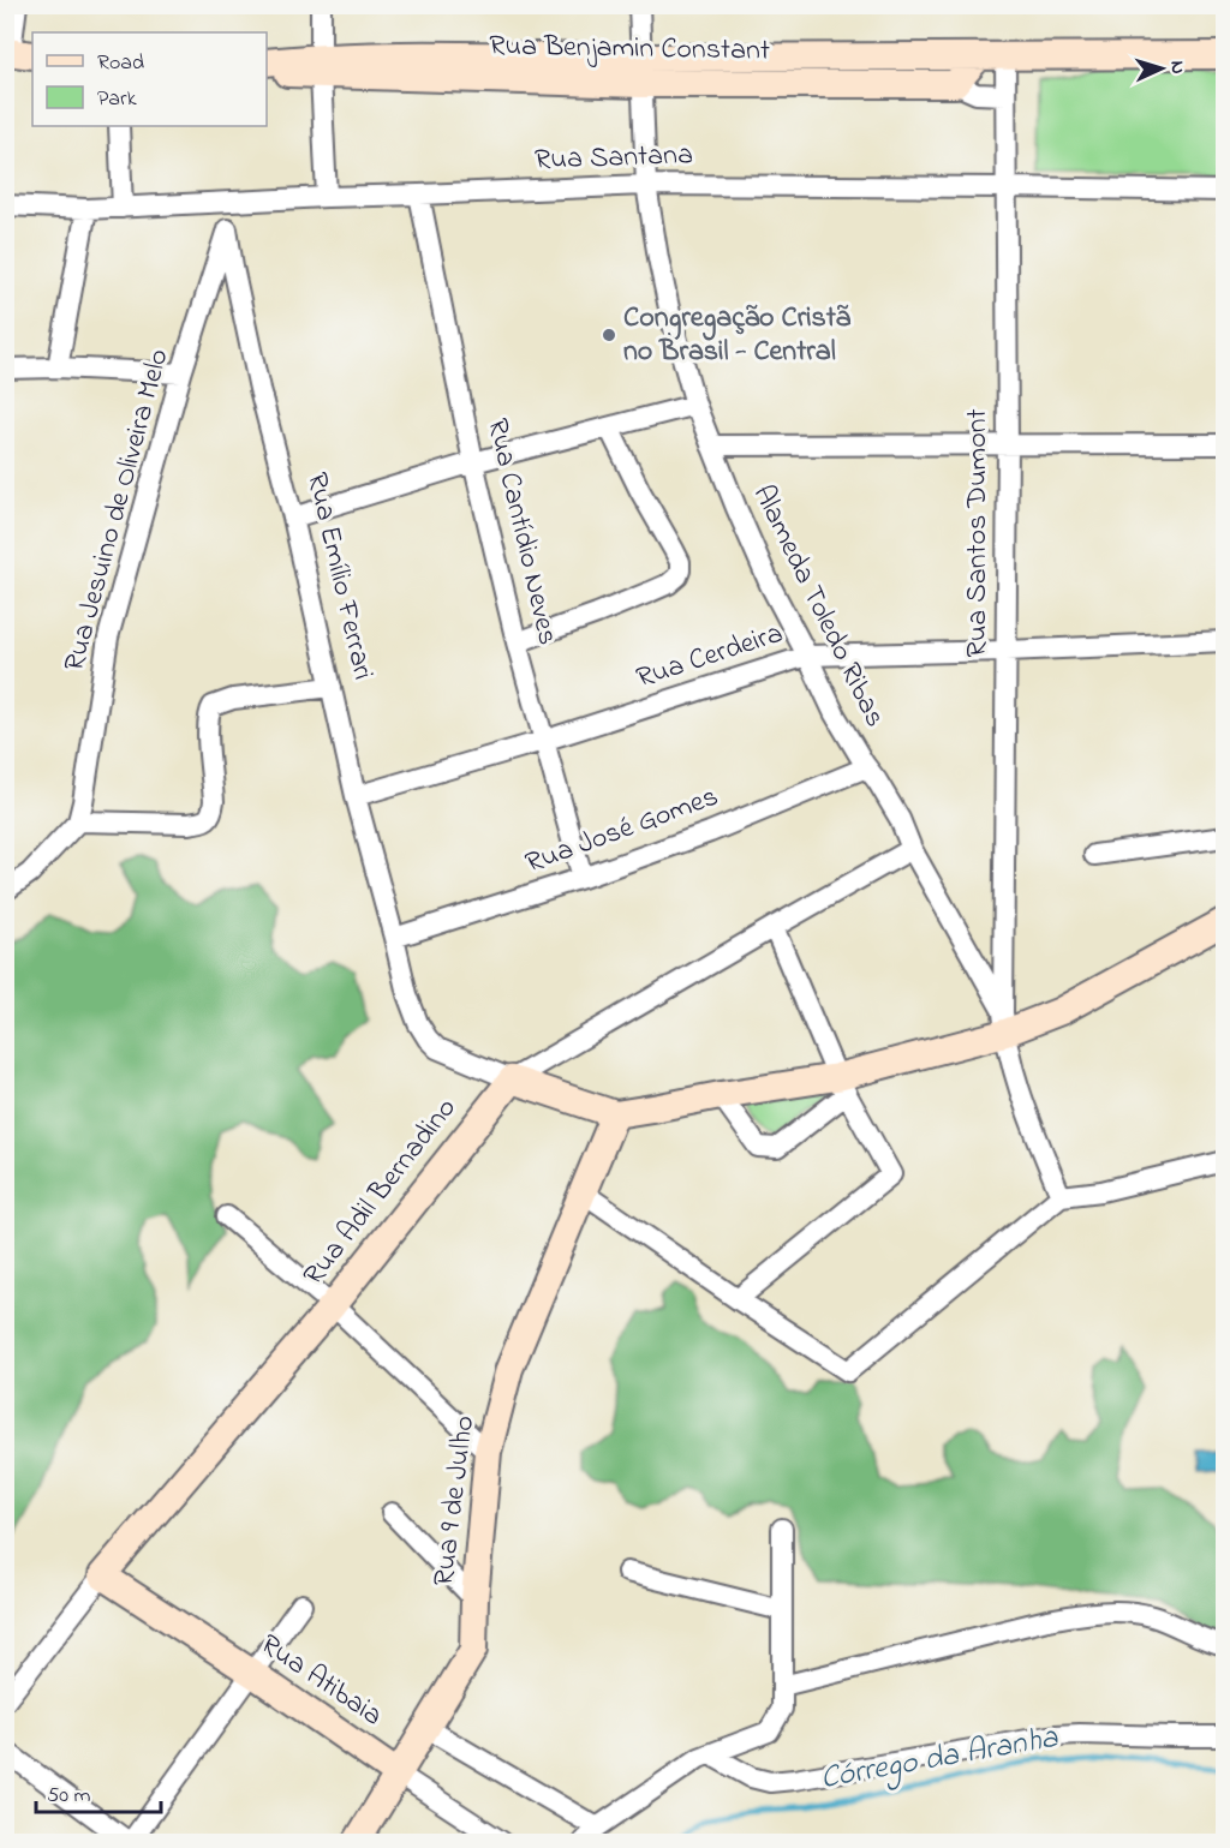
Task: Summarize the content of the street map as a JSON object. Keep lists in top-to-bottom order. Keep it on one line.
{"streets":{"main road":["Rua Benjamin Constant","Rua Adil Bernadino","Rua 9 de Julho","Rua Atibaia"],"street":["Rua Santana","Rua Jesuino de Oliveira Melo","Rua Cantídio Neves","Rua Santos Dumont","Rua Emílio Ferrari","Alameda Toledo Ribas","Rua Cerdeira","Rua José Gomes"]},"crossings":[["Rua Benjamin Constant","Rua Santos Dumont"],["Rua Benjamin Constant","Alameda Toledo Ribas"],["Rua Santana","Rua Jesuino de Oliveira Melo"],["Rua Santana","Rua Cantídio Neves"],["Rua Santana","Rua Santos Dumont"],["Rua Santana","Alameda Toledo Ribas"],["Rua Jesuino de Oliveira Melo","Rua Emílio Ferrari"],["Rua Cantídio Neves","Rua Cerdeira"],["Rua Cantídio Neves","Rua José Gomes"],["Rua Santos Dumont","Alameda Toledo Ribas"],["Rua Santos Dumont","Rua Cerdeira"],["Rua Emílio Ferrari","Rua Cerdeira"],["Rua Emílio Ferrari","Rua José Gomes"],["Rua Emílio Ferrari","Rua Adil Bernadino"],["Alameda Toledo Ribas","Rua Cerdeira"],["Alameda Toledo Ribas","Rua José Gomes"],["Alameda Toledo Ribas","Rua Adil Bernadino"],["Rua Adil Bernadino","Rua Atibaia"],["Rua 9 de Julho","Rua Atibaia"]],"water":["Córrego da Aranha"],"places":["Congregação Cristã no Brasil - Central"],"legend":["Road","Park"],"scale_bar":"50 m","north":"right"}
